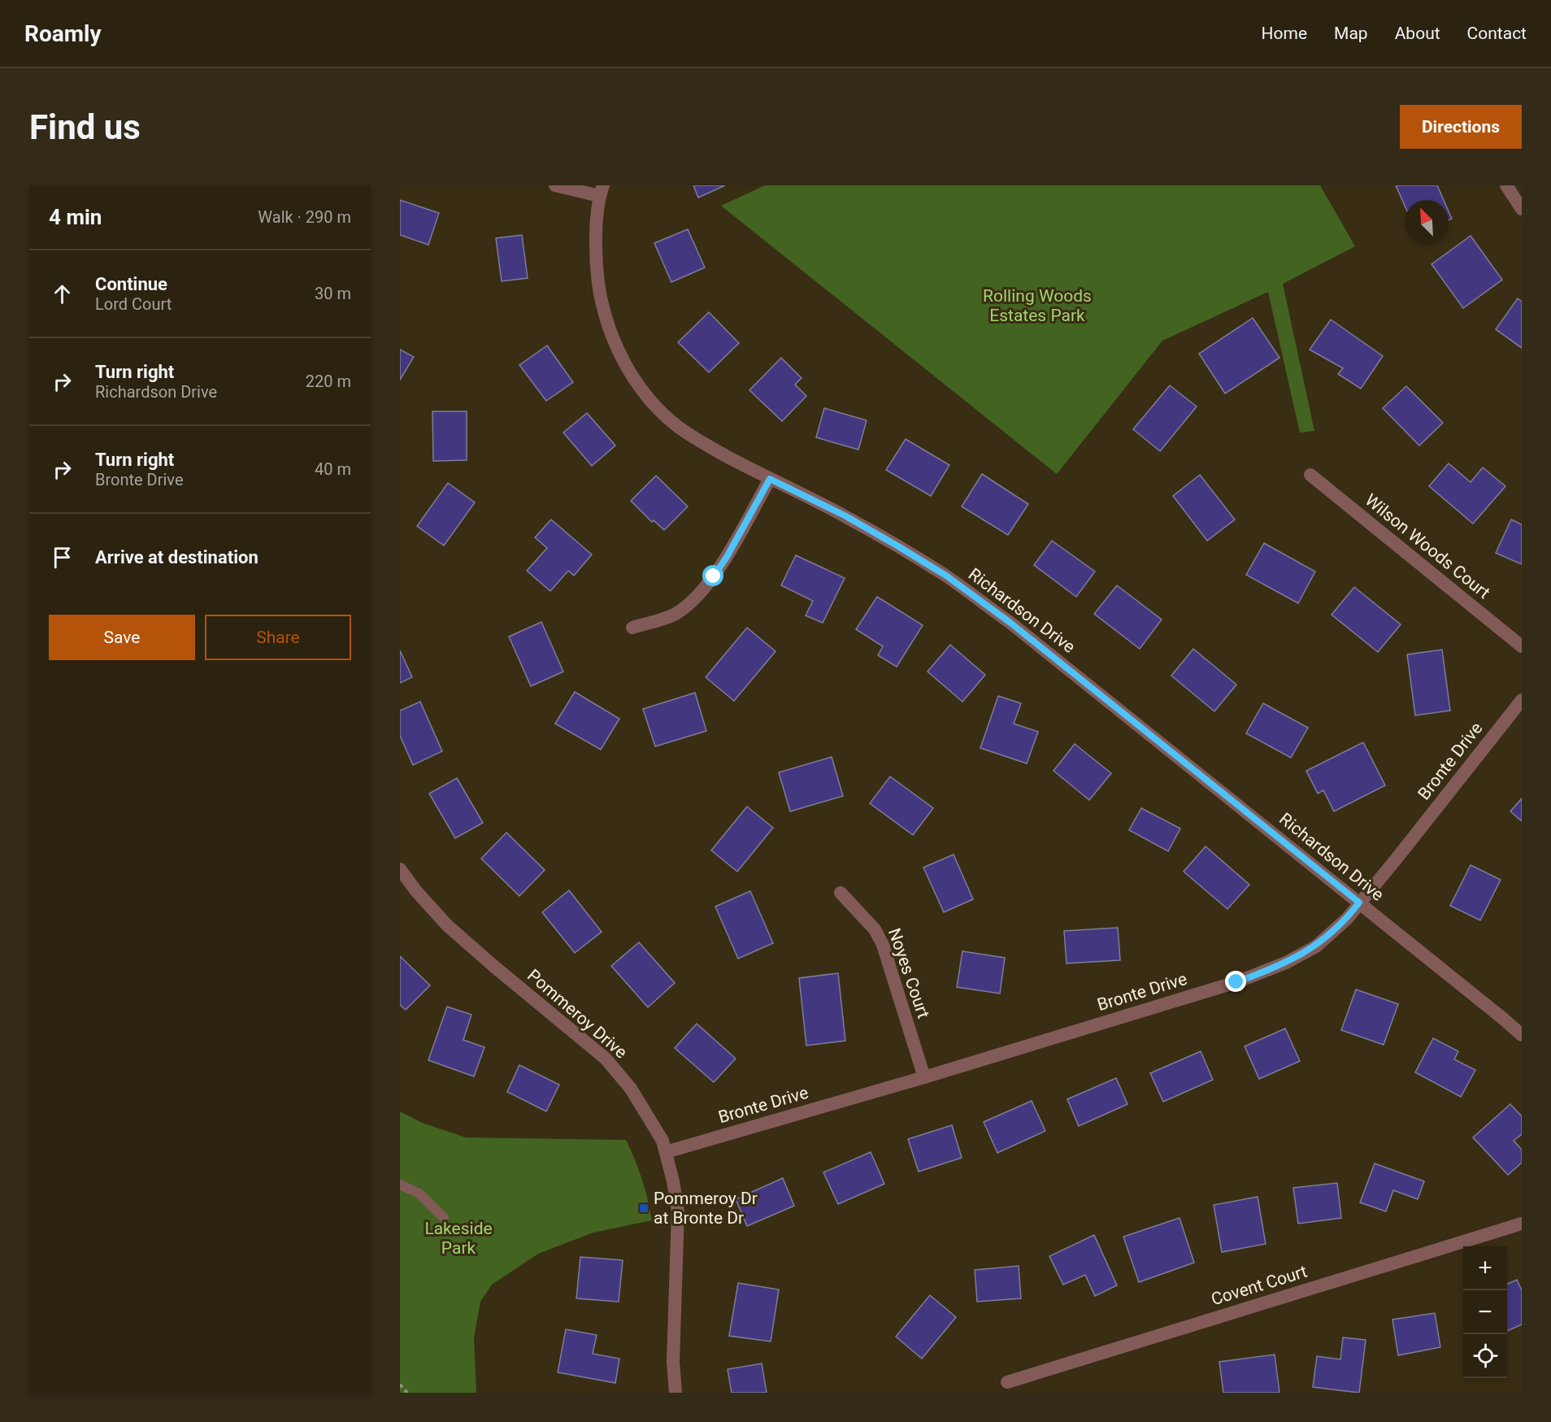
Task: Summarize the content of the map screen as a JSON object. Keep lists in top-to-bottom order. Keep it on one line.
{"streets":{"street":["Wilson Woods Court","Richardson Drive","Bronte Drive","Noyes Court","Pommeroy Drive","Covent Court"]},"crossings":[["Richardson Drive","Bronte Drive"],["Bronte Drive","Noyes Court"],["Bronte Drive","Pommeroy Drive"]],"parks":["Rolling Woods Estates Park","Lakeside Park"],"places":{"transit":["Pommeroy Dr at Bronte Dr"]},"north":"top left","page":{"header":"Roamly","nav":["Home","Map","About","Contact"],"buttons":["Directions",["Save","Share"]],"title":"Find us","heading":["4 min","Walk · 290 m"],"list":[["Continue","Lord Court","30 m"],["Turn right","Richardson Drive","220 m"],["Turn right","Bronte Drive","40 m"],"Arrive at destination"],"map_buttons":["+","−"]}}
